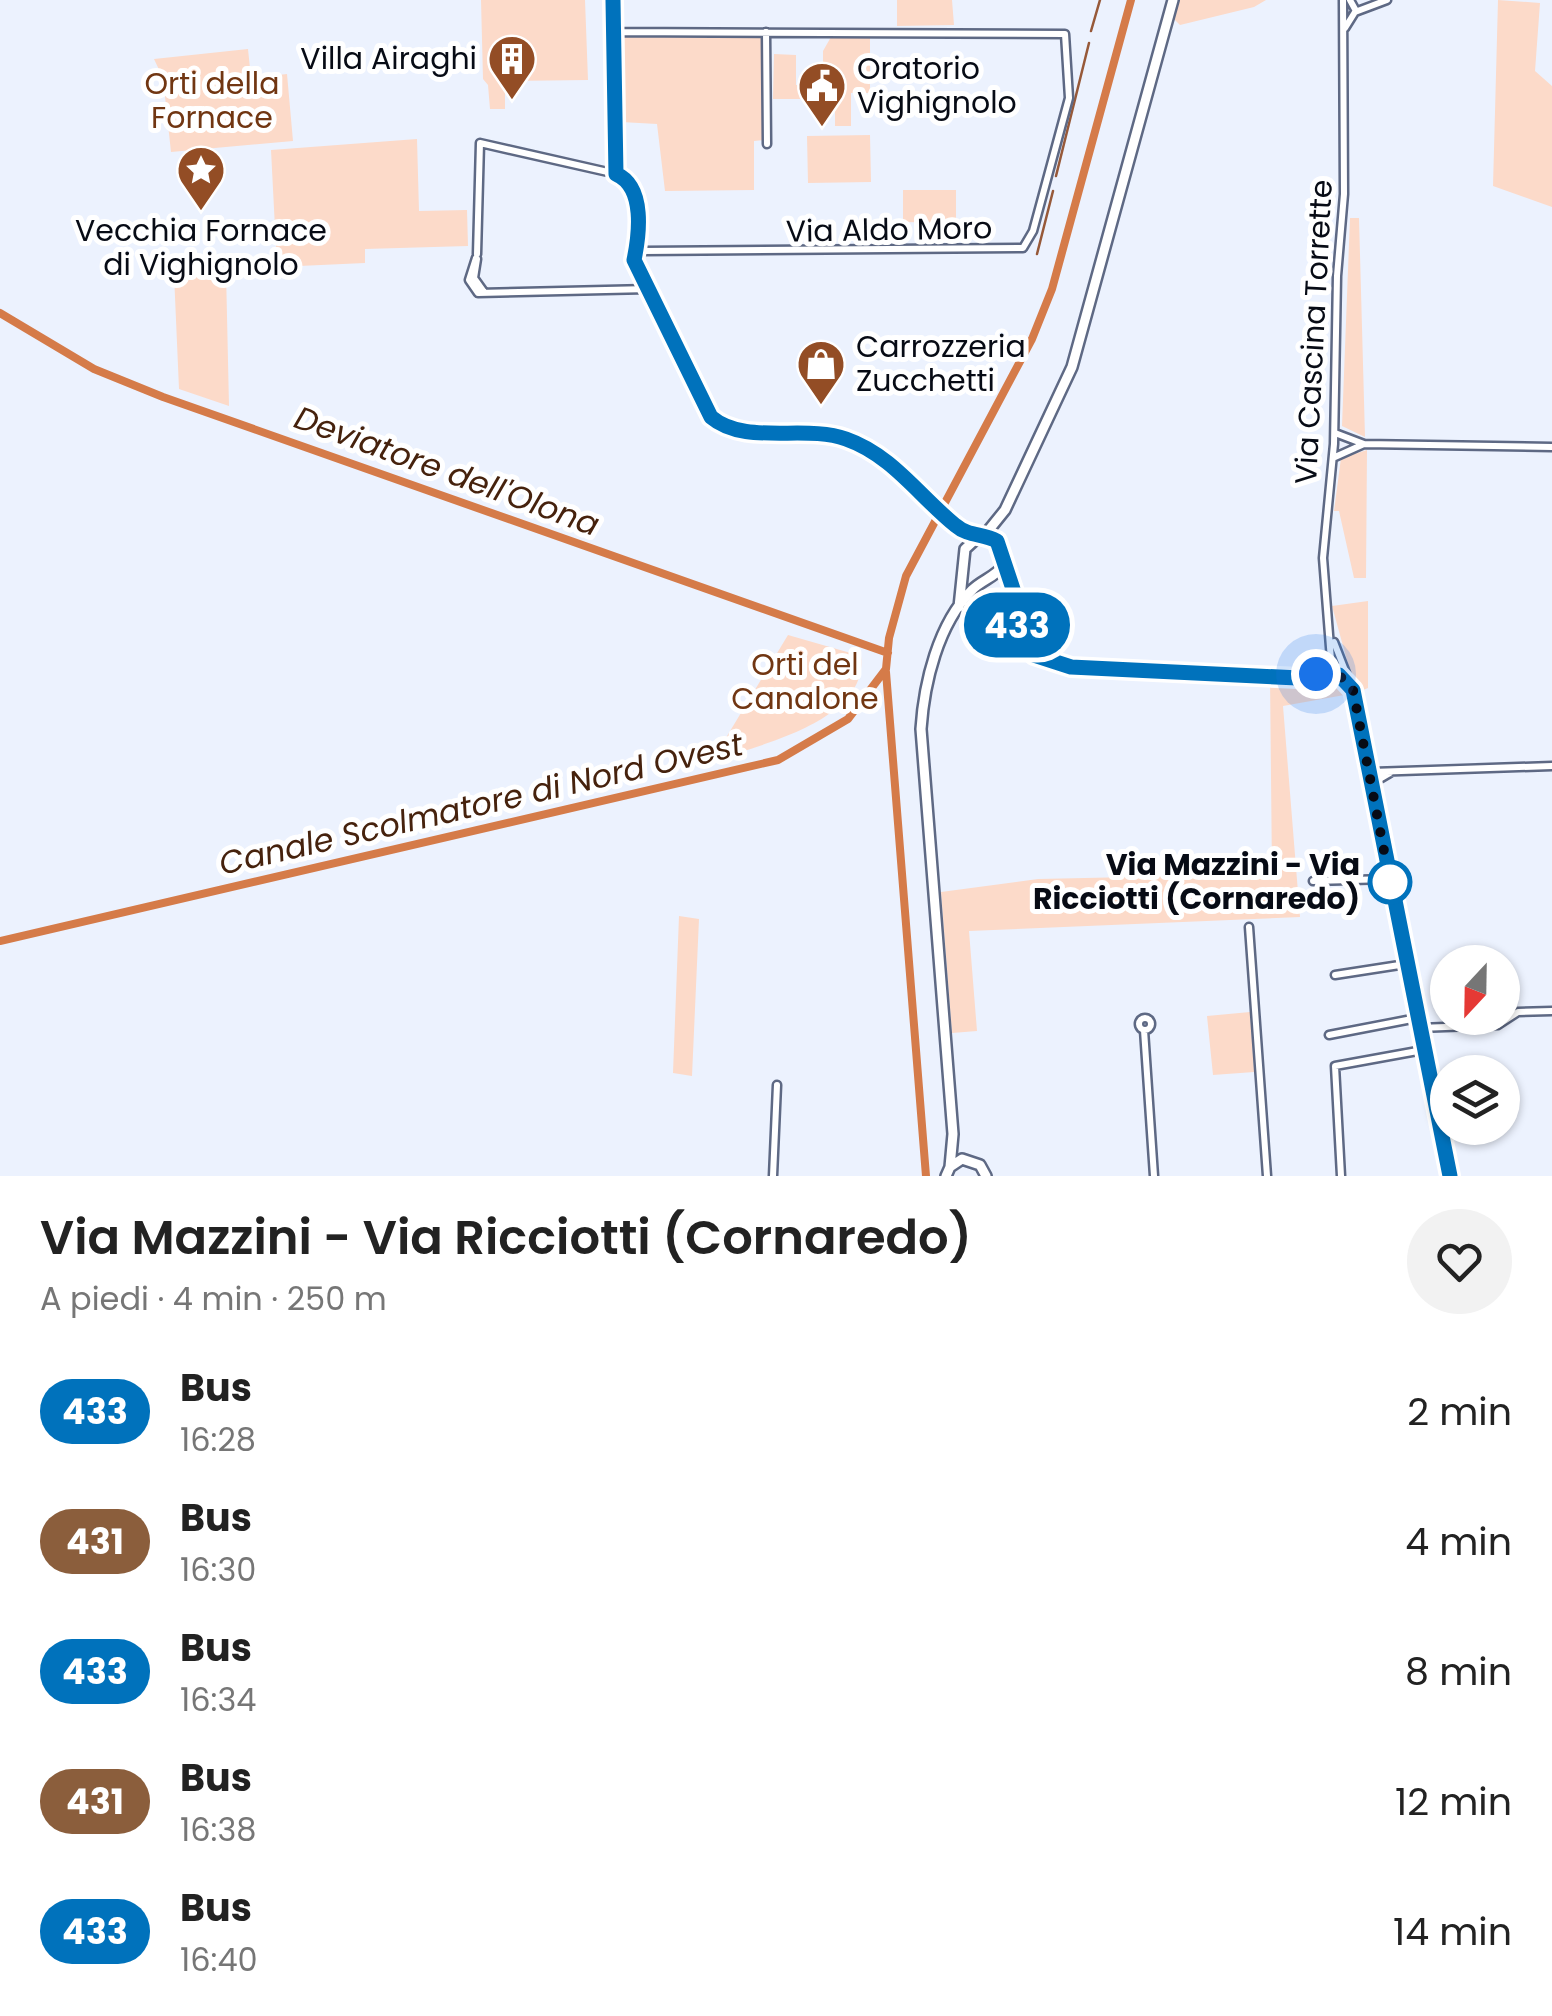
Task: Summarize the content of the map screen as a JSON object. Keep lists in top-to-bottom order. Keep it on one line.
{"streets":{"street":["Via Aldo Moro","Via Cascina Torrette"]},"water":["Deviatore dell'Olona","Canale Scolmatore di Nord Ovest"],"parks":["Orti della Fornace","Orti del Canalone"],"places":{"building":["Villa Airaghi"],"public building":["Oratorio Vighignolo"],"place":["Vecchia Fornace di Vighignolo"],"shop":["Carrozzeria Zucchetti"],"other":["Via Mazzini - Via Ricciotti (Cornaredo)"]},"lines":["bus line 433"],"north":"bottom","page":{"on_map":"433","heading":["Via Mazzini - Via Ricciotti (Cornaredo)","A piedi · 4 min · 250 m"],"list":[{"mark":"433","name":"Bus","note":"16:28","value":"2 min"},{"mark":"431","name":"Bus","note":"16:30","value":"4 min"},{"mark":"433","name":"Bus","note":"16:34","value":"8 min"},{"mark":"431","name":"Bus","note":"16:38","value":"12 min"},{"mark":"433","name":"Bus","note":"16:40","value":"14 min"}]}}
